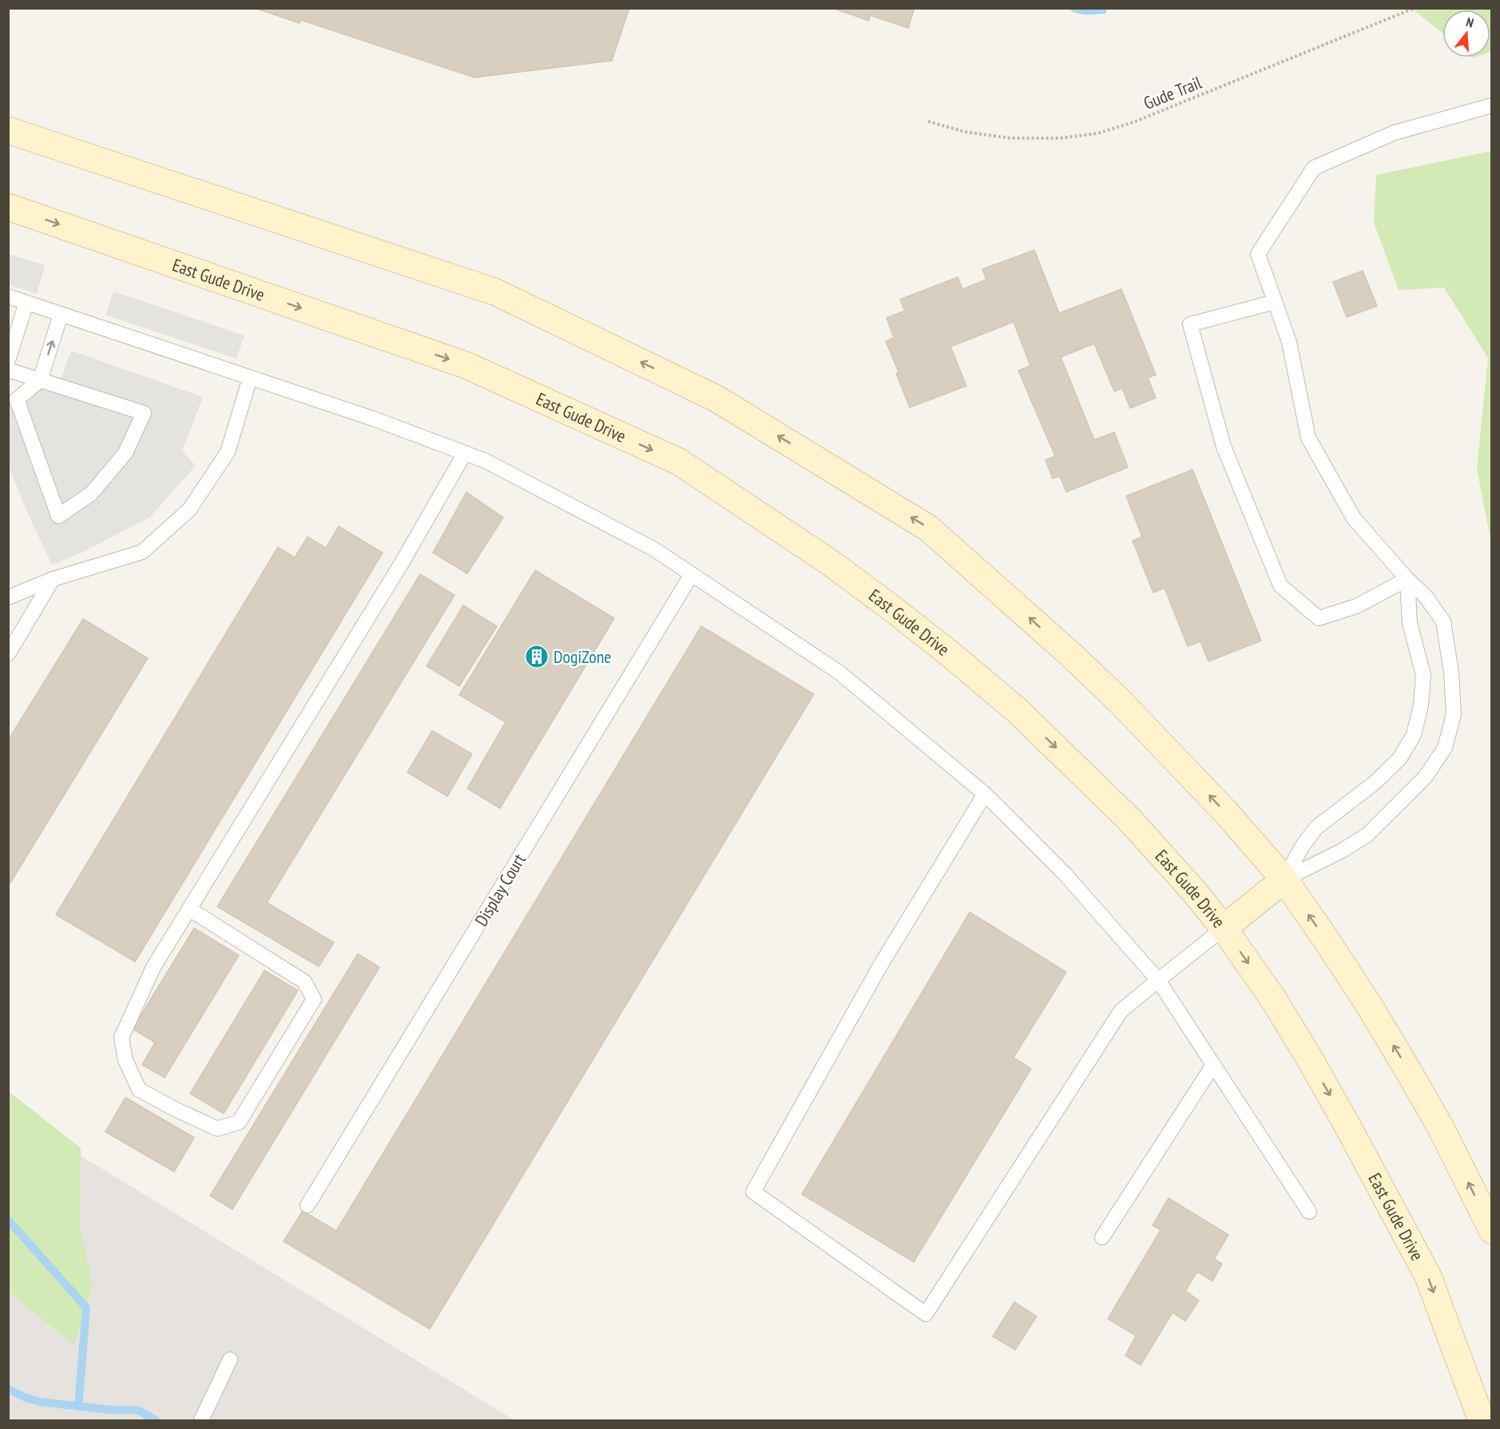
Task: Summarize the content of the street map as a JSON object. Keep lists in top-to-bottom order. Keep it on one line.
{"streets":{"main road":["East Gude Drive"],"lane":["Display Court"],"path":["Gude Trail"]},"places":{"building":["DogiZone"]},"north":"top"}
